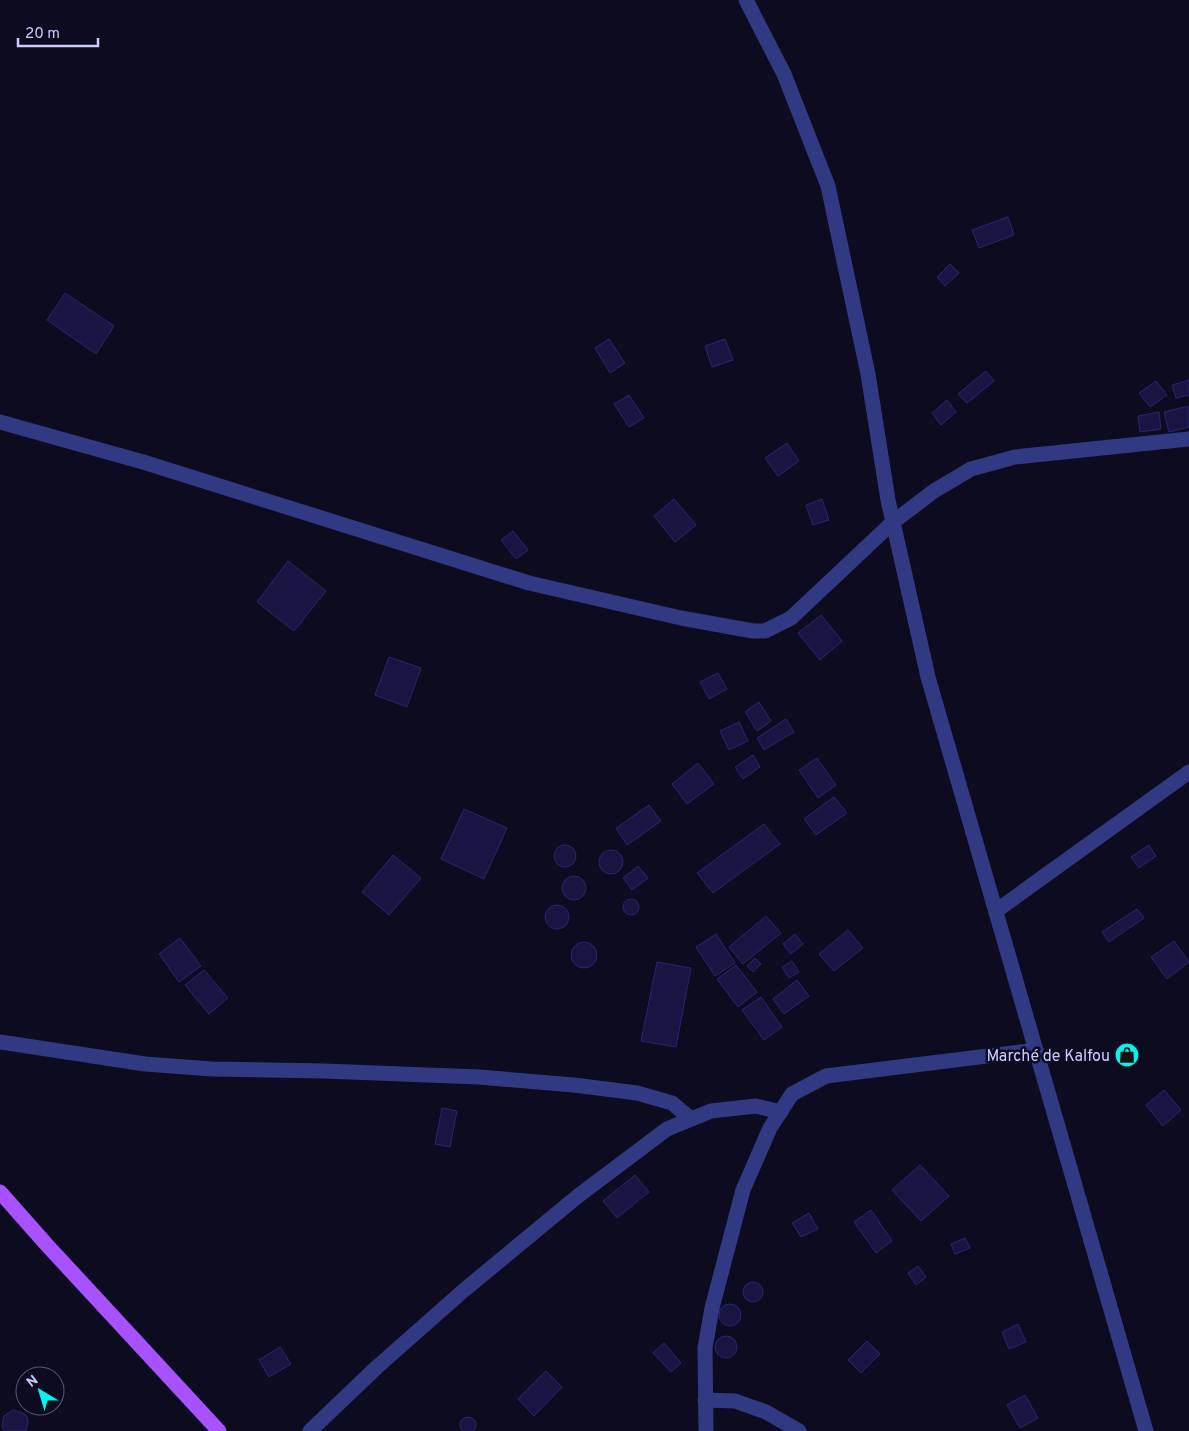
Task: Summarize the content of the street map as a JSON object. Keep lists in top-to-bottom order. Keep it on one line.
{"places":{"shop":["Marché de Kalfou"]},"scale_bar":"20 m","north":"top left"}
